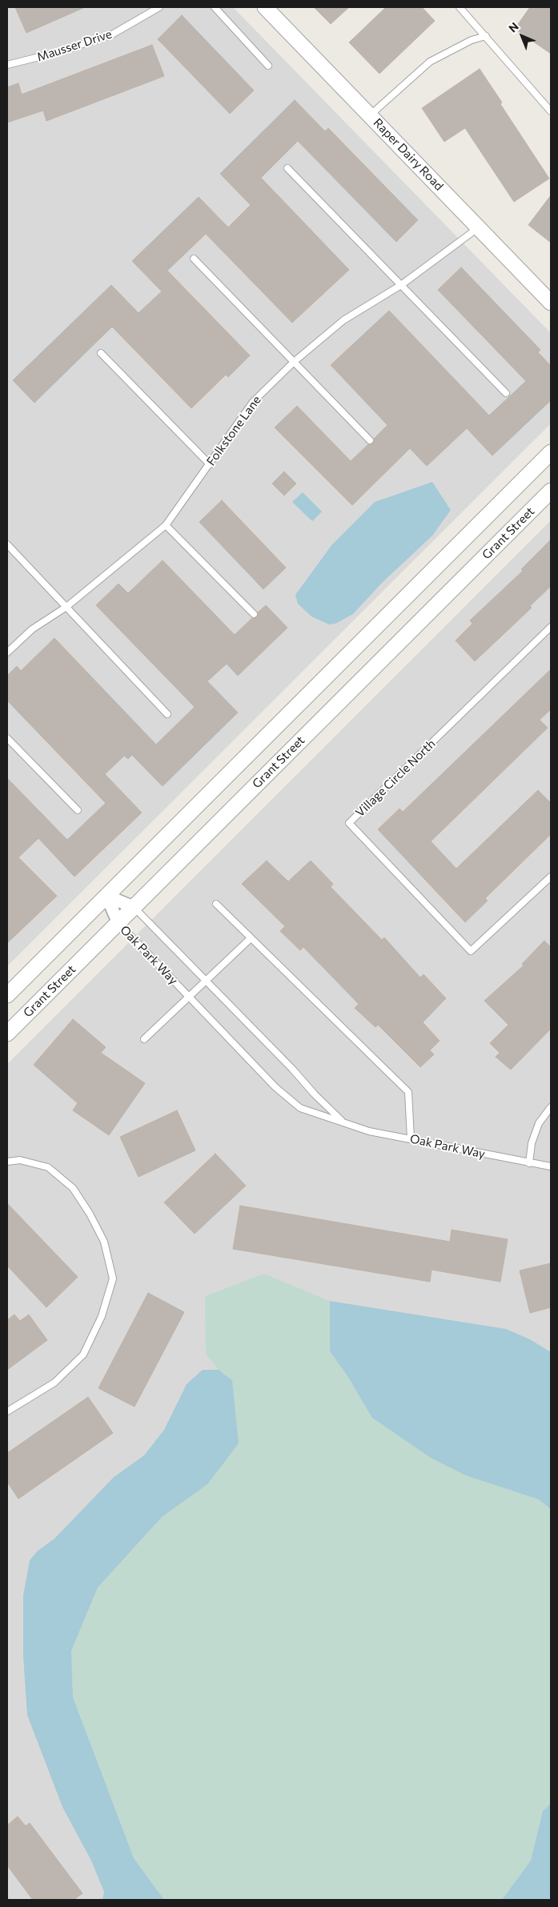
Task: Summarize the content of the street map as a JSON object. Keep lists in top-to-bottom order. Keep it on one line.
{"streets":{"street":["Raper Dairy Road","Grant Street","Oak Park Way"],"lane":["Mausser Drive","Folkstone Lane","Village Circle North"]},"crossings":[["Raper Dairy Road","Folkstone Lane"],["Grant Street","Oak Park Way"]],"north":"top left"}
